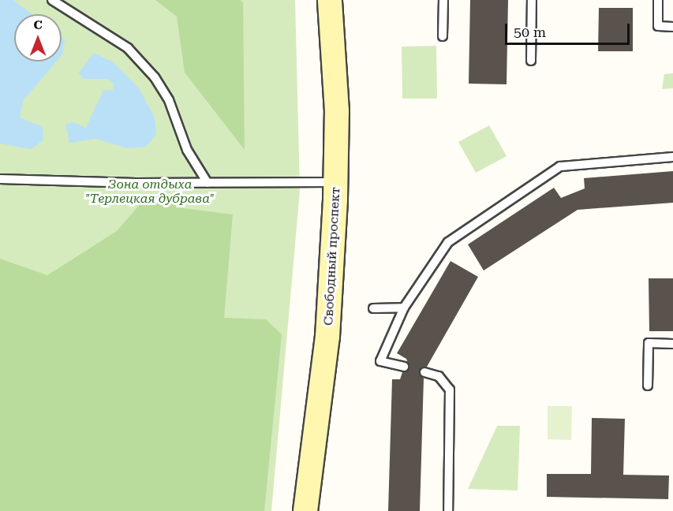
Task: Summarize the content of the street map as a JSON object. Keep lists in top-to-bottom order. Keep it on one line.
{"streets":{"main road":["Свободный проспект"]},"parks":["Зона отдыха \"Терлецкая дубрава\""],"scale_bar":"50 m","north":"top"}
